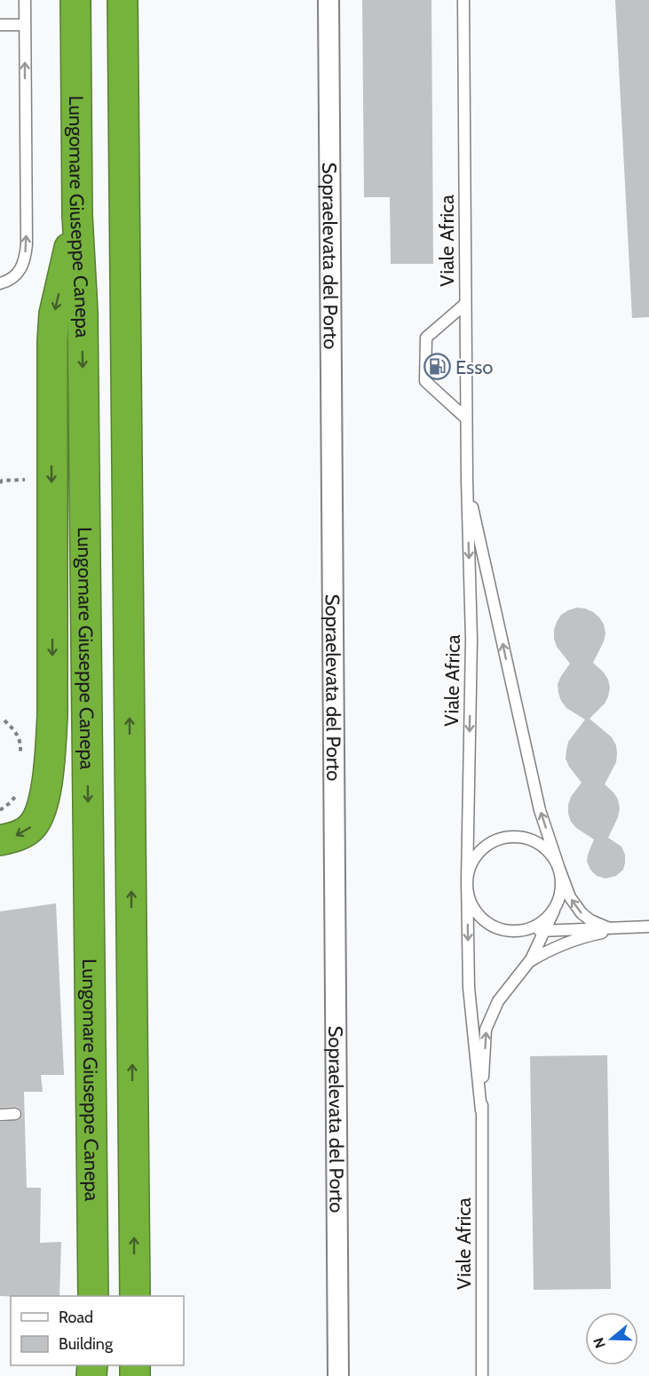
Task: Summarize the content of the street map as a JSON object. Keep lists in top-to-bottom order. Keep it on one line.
{"streets":{"highway":["Lungomare Giuseppe Canepa"],"street":["Sopraelevata del Porto"],"lane":["Viale Africa"]},"places":{"fuel station":["Esso"]},"legend":["Road","Building"],"north":"left"}
